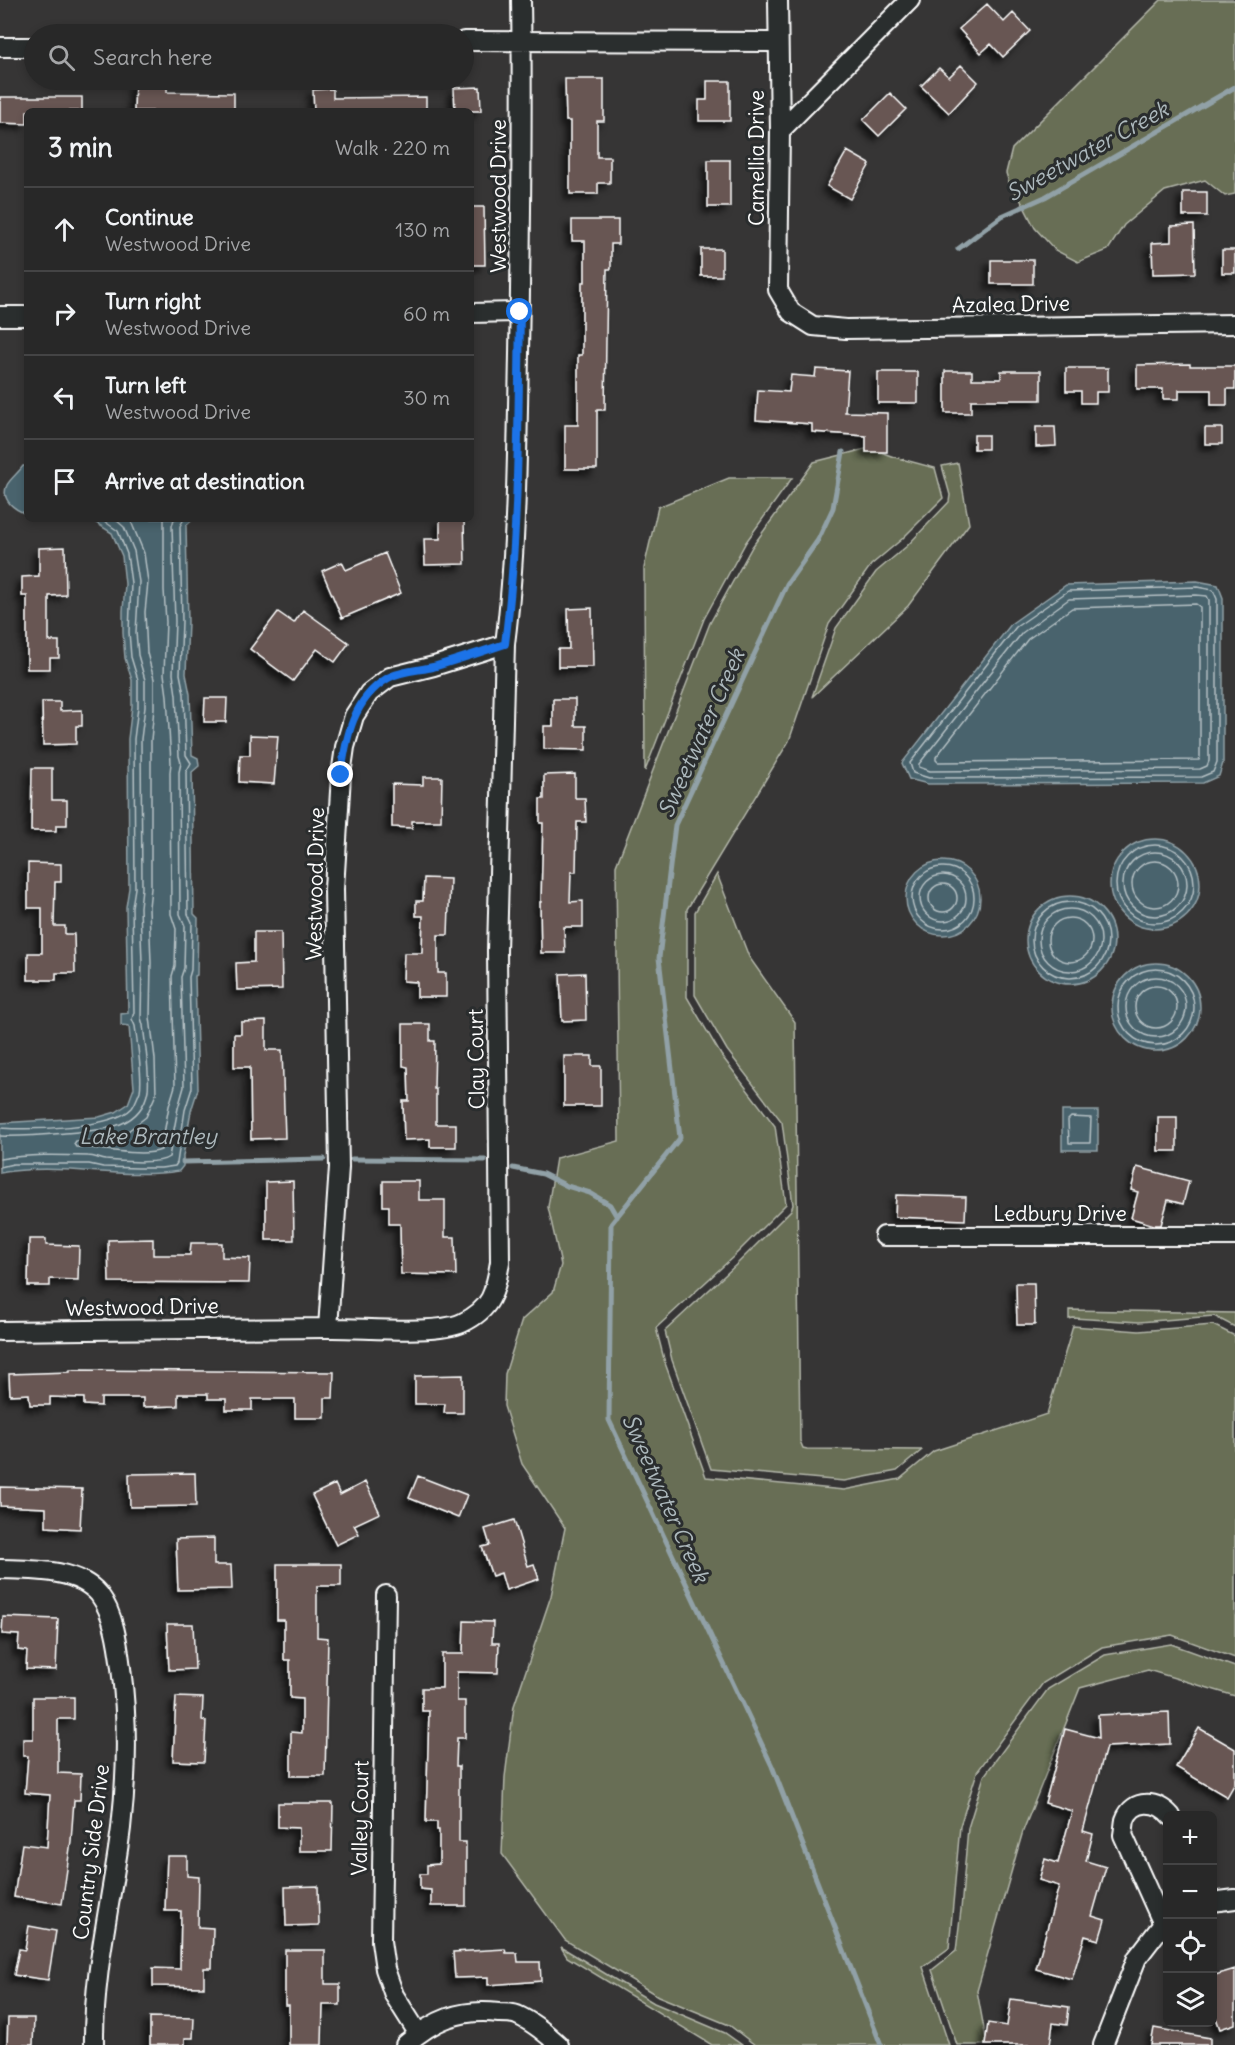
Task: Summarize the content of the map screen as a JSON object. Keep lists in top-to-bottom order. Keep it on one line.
{"streets":{"street":["Camellia Drive","Westwood Drive","Azalea Drive","Clay Court","Ledbury Drive","Valley Court","Country Side Drive"]},"crossings":[["Camellia Drive","Azalea Drive"],["Westwood Drive","Clay Court"]],"water":["Sweetwater Creek","Lake Brantley"],"page":{"search":"Search here","heading":["3 min","Walk · 220 m"],"list":[["Continue","Westwood Drive","130 m"],["Turn right","Westwood Drive","60 m"],["Turn left","Westwood Drive","30 m"],"Arrive at destination"],"map_buttons":["+","−"]}}
